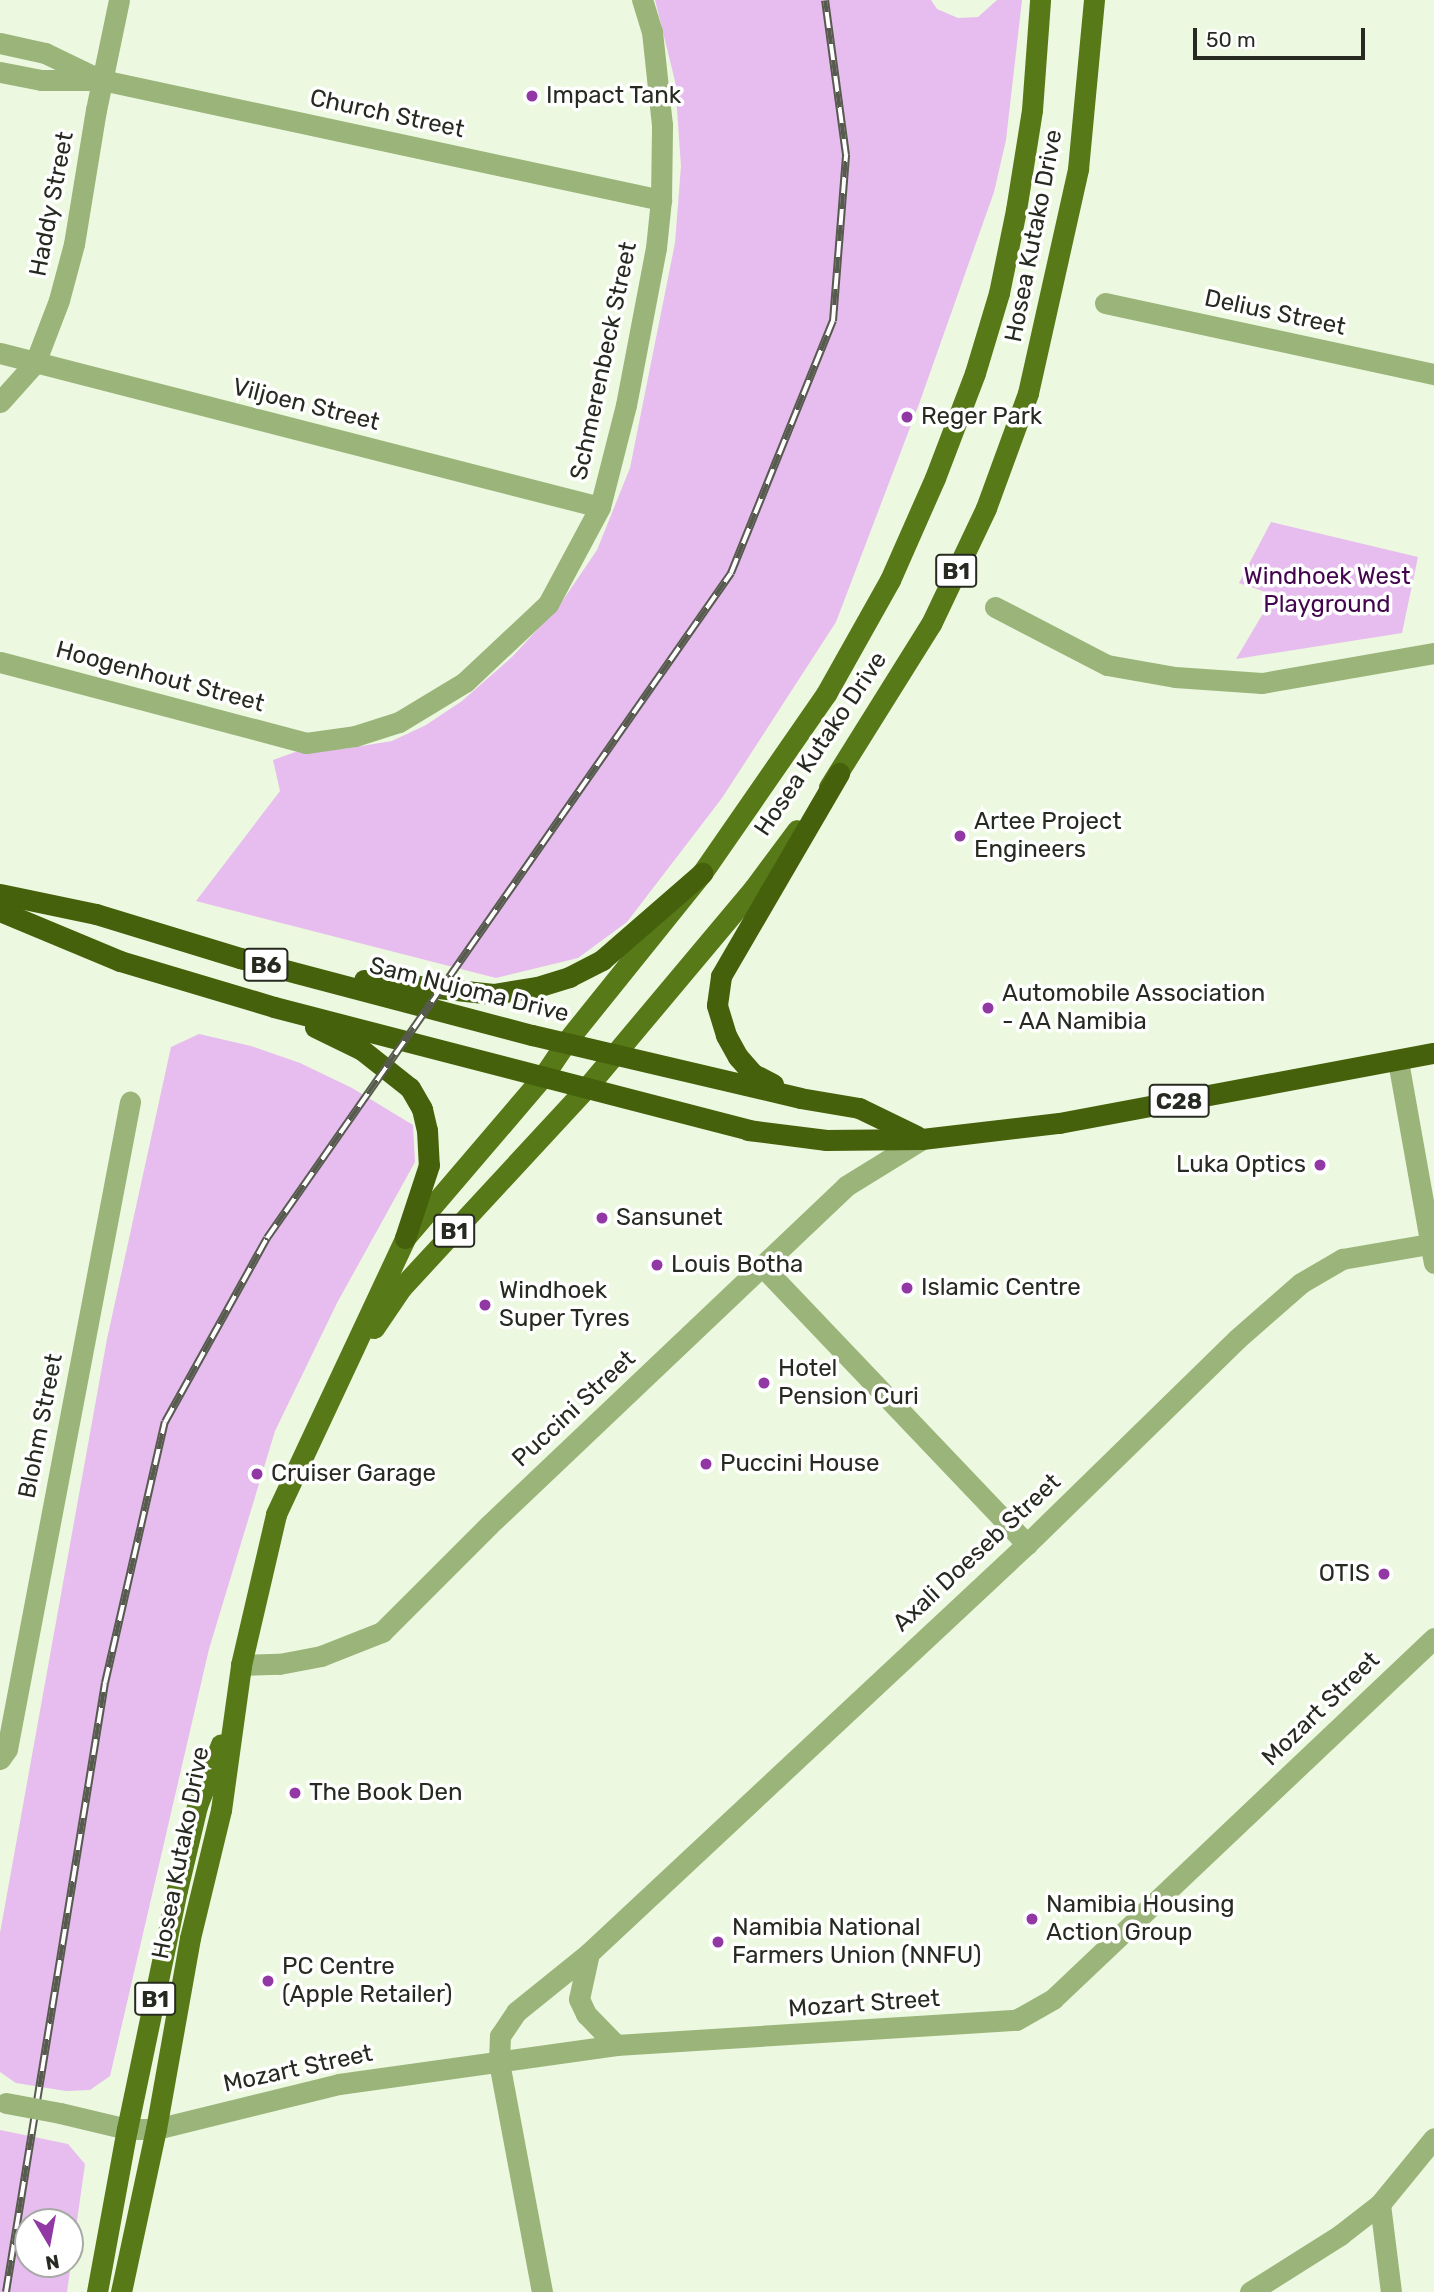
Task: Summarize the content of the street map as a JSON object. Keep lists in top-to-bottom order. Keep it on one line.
{"streets":{"highway":["B6","Sam Nujoma Drive","C28"],"main road":["Hosea Kutako Drive","B1"],"street":["Church Street","Haddy Street","Delius Street","Schmerenbeck Street","Viljoen Street","Hoogenhout Street","Puccini Street","Blohm Street","Axali Doeseb Street","Mozart Street"]},"crossings":[["Church Street","Haddy Street"],["Church Street","Schmerenbeck Street"],["Haddy Street","Viljoen Street"],["Hosea Kutako Drive","B6"],["Hosea Kutako Drive","Sam Nujoma Drive"],["Hosea Kutako Drive","C28"],["Hosea Kutako Drive","Puccini Street"],["Hosea Kutako Drive","Mozart Street"],["Schmerenbeck Street","Viljoen Street"],["Schmerenbeck Street","Hoogenhout Street"],["B6","C28"],["Sam Nujoma Drive","C28"],["Sam Nujoma Drive","Puccini Street"],["C28","Puccini Street"],["Axali Doeseb Street","Mozart Street"]],"parks":["Windhoek West Playground"],"places":["Impact Tank","Reger Park","Artee Project Engineers","Automobile Association - AA Namibia","Luka Optics","Sansunet","Louis Botha","Islamic Centre","Windhoek Super Tyres","Hotel Pension Curi","Puccini House","Cruiser Garage","OTIS","The Book Den","Namibia Housing Action Group","Namibia National Farmers Union (NNFU)","PC Centre (Apple Retailer)"],"scale_bar":"50 m","north":"bottom"}
